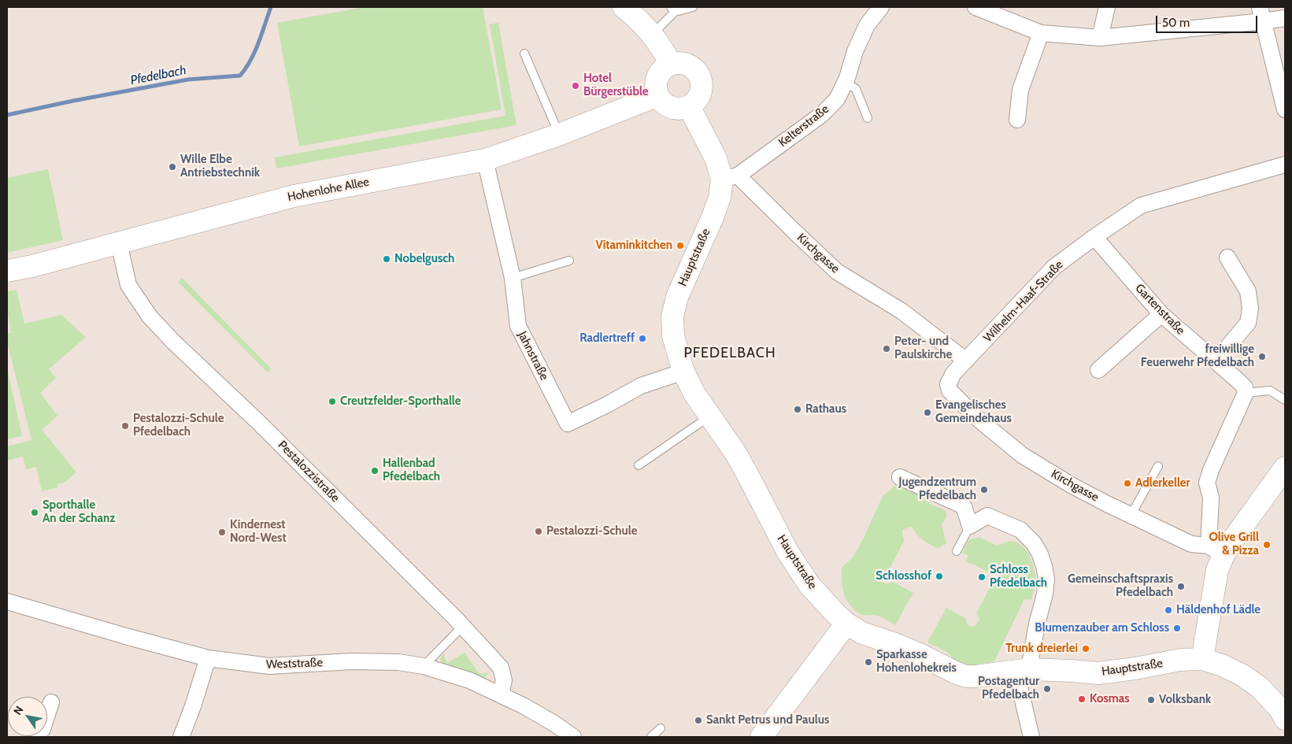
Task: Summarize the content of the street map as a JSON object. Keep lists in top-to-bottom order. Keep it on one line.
{"streets":{"main road":["Hohenlohe Allee","Hauptstraße"],"street":["Kelterstraße","Kirchgasse","Wilhelm-Haaf-Straße","Gartenstraße","Jahnstraße","Pestalozzistraße","Weststraße"]},"crossings":[["Kelterstraße","Kirchgasse"],["Kelterstraße","Hauptstraße"],["Hohenlohe Allee","Hauptstraße"],["Hohenlohe Allee","Jahnstraße"],["Hohenlohe Allee","Pestalozzistraße"],["Kirchgasse","Hauptstraße"],["Kirchgasse","Wilhelm-Haaf-Straße"],["Hauptstraße","Jahnstraße"],["Wilhelm-Haaf-Straße","Gartenstraße"],["Pestalozzistraße","Weststraße"]],"districts":["PFEDELBACH"],"water":["Pfedelbach"],"places":["Hotel Bürgerstüble","Wille Elbe Antriebstechnik","Vitaminkitchen","Nobelgusch","Radlertreff","Peter- und Paulskirche","freiwillige Feuerwehr Pfedelbach","Creutzfelder-Sporthalle","Rathaus","Evangelisches Gemeindehaus","Pestalozzi-Schule Pfedelbach","Hallenbad Pfedelbach","Adlerkeller","Jugendzentrum Pfedelbach","Sporthalle An der Schanz","Pestalozzi-Schule","Kindernest Nord-West","Olive Grill & Pizza","Schlosshof","Schloss Pfedelbach","Gemeinschaftspraxis Pfedelbach","Häldenhof Lädle","Blumenzauber am Schloss","Trunk dreierlei","Sparkasse Hohenlohekreis","Postagentur Pfedelbach","Kosmas","Volksbank","Sankt Petrus und Paulus"],"scale_bar":"50 m","north":"top left"}
